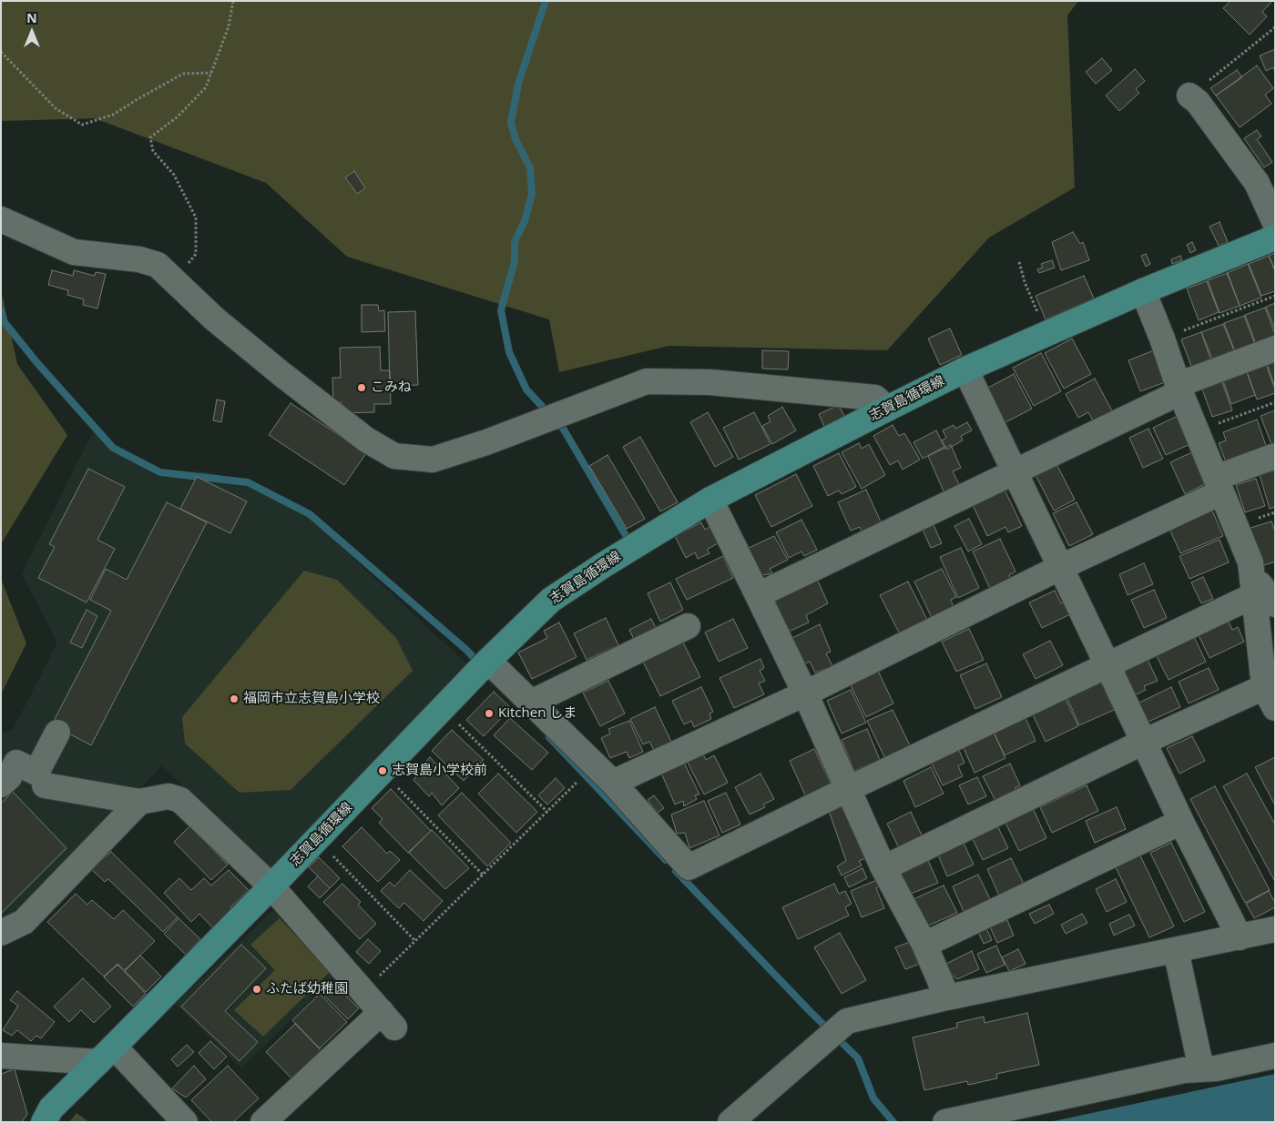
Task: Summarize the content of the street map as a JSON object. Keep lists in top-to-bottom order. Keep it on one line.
{"streets":{"main road":["志賀島循環線"]},"places":["こみね","福岡市立志賀島小学校","Kitchen しま","志賀島小学校前","ふたば幼稚園"],"north":"top"}
